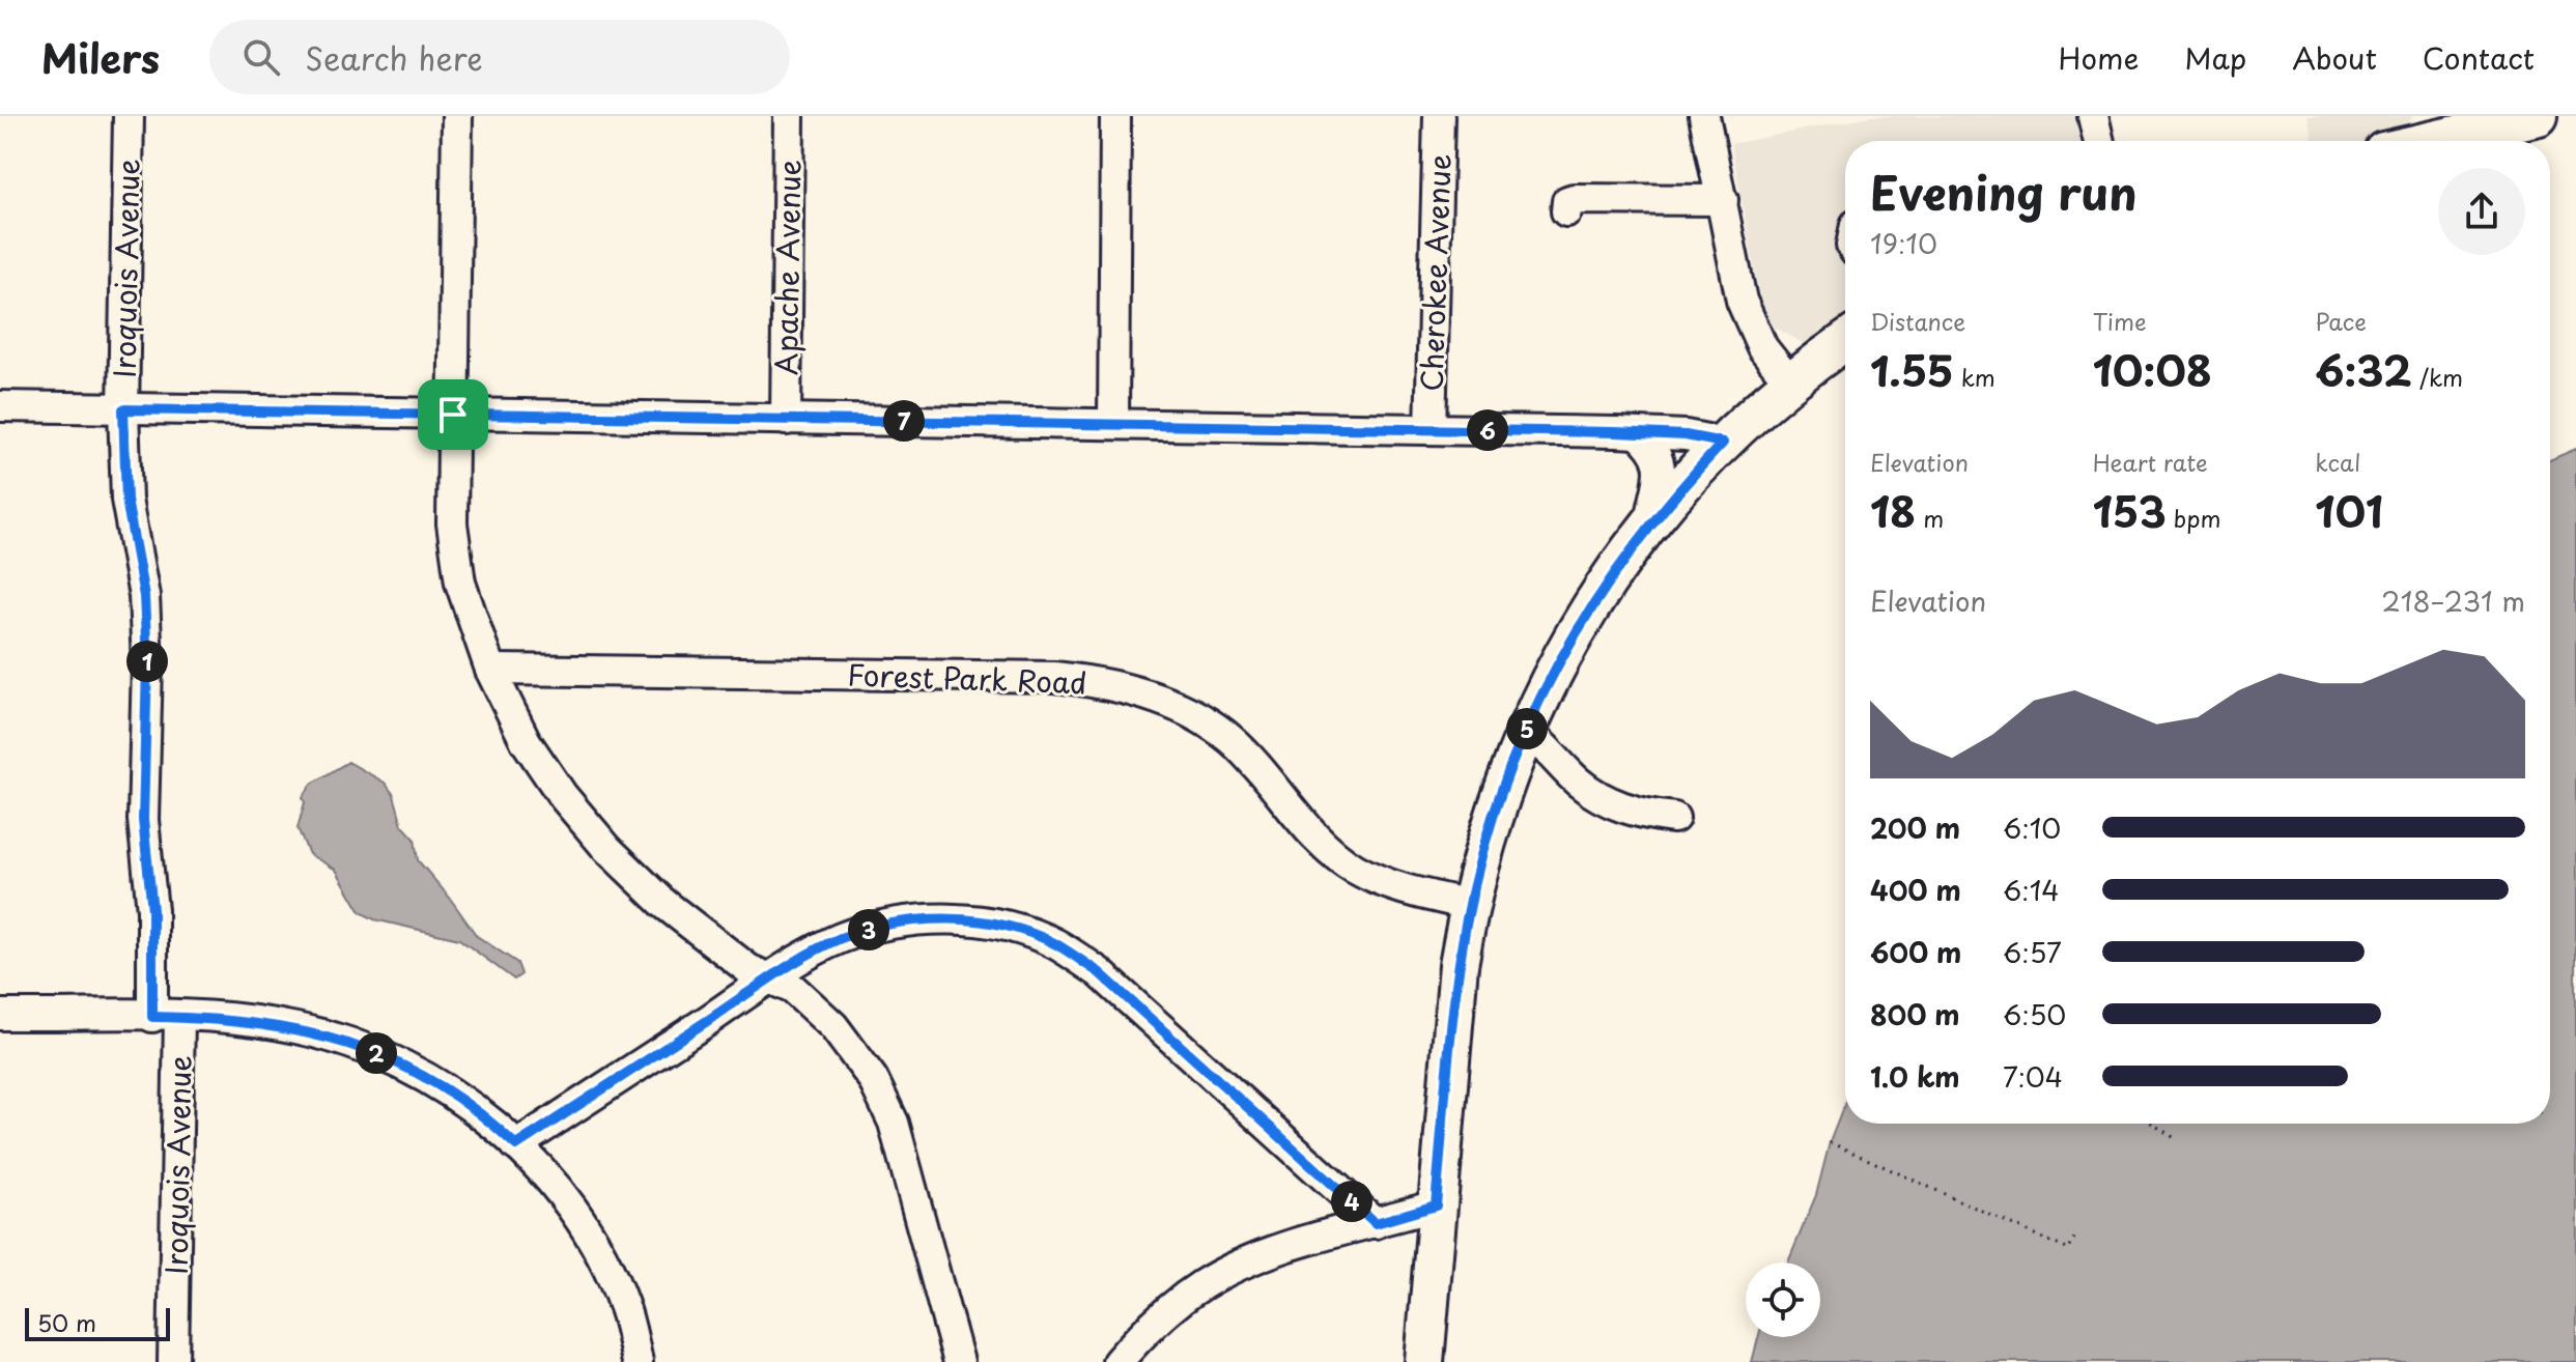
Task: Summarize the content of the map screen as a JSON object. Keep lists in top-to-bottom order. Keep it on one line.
{"streets":{"street":["Apache Avenue","Iroquois Avenue","Cherokee Avenue","Forest Park Road"]},"scale_bar":"50 m","page":{"header":"Milers","search":"Search here","nav":["Home","Map","About","Contact"],"heading":["Evening run","19:10"],"stats":[["Distance","1.55 km"],["Time","10:08"],["Pace","6:32 /km"],["Elevation","18 m"],["Heart rate","153 bpm"],["kcal","101"]],"pins":["7","6","1","5","3","2","4"],"chart":["Elevation","218–231 m"],"list":[{"name":"200 m","note":"6:10"},{"name":"400 m","note":"6:14"},{"name":"600 m","note":"6:57"},{"name":"800 m","note":"6:50"},{"name":"1.0 km","note":"7:04"}],"scale":"50 m"}}
